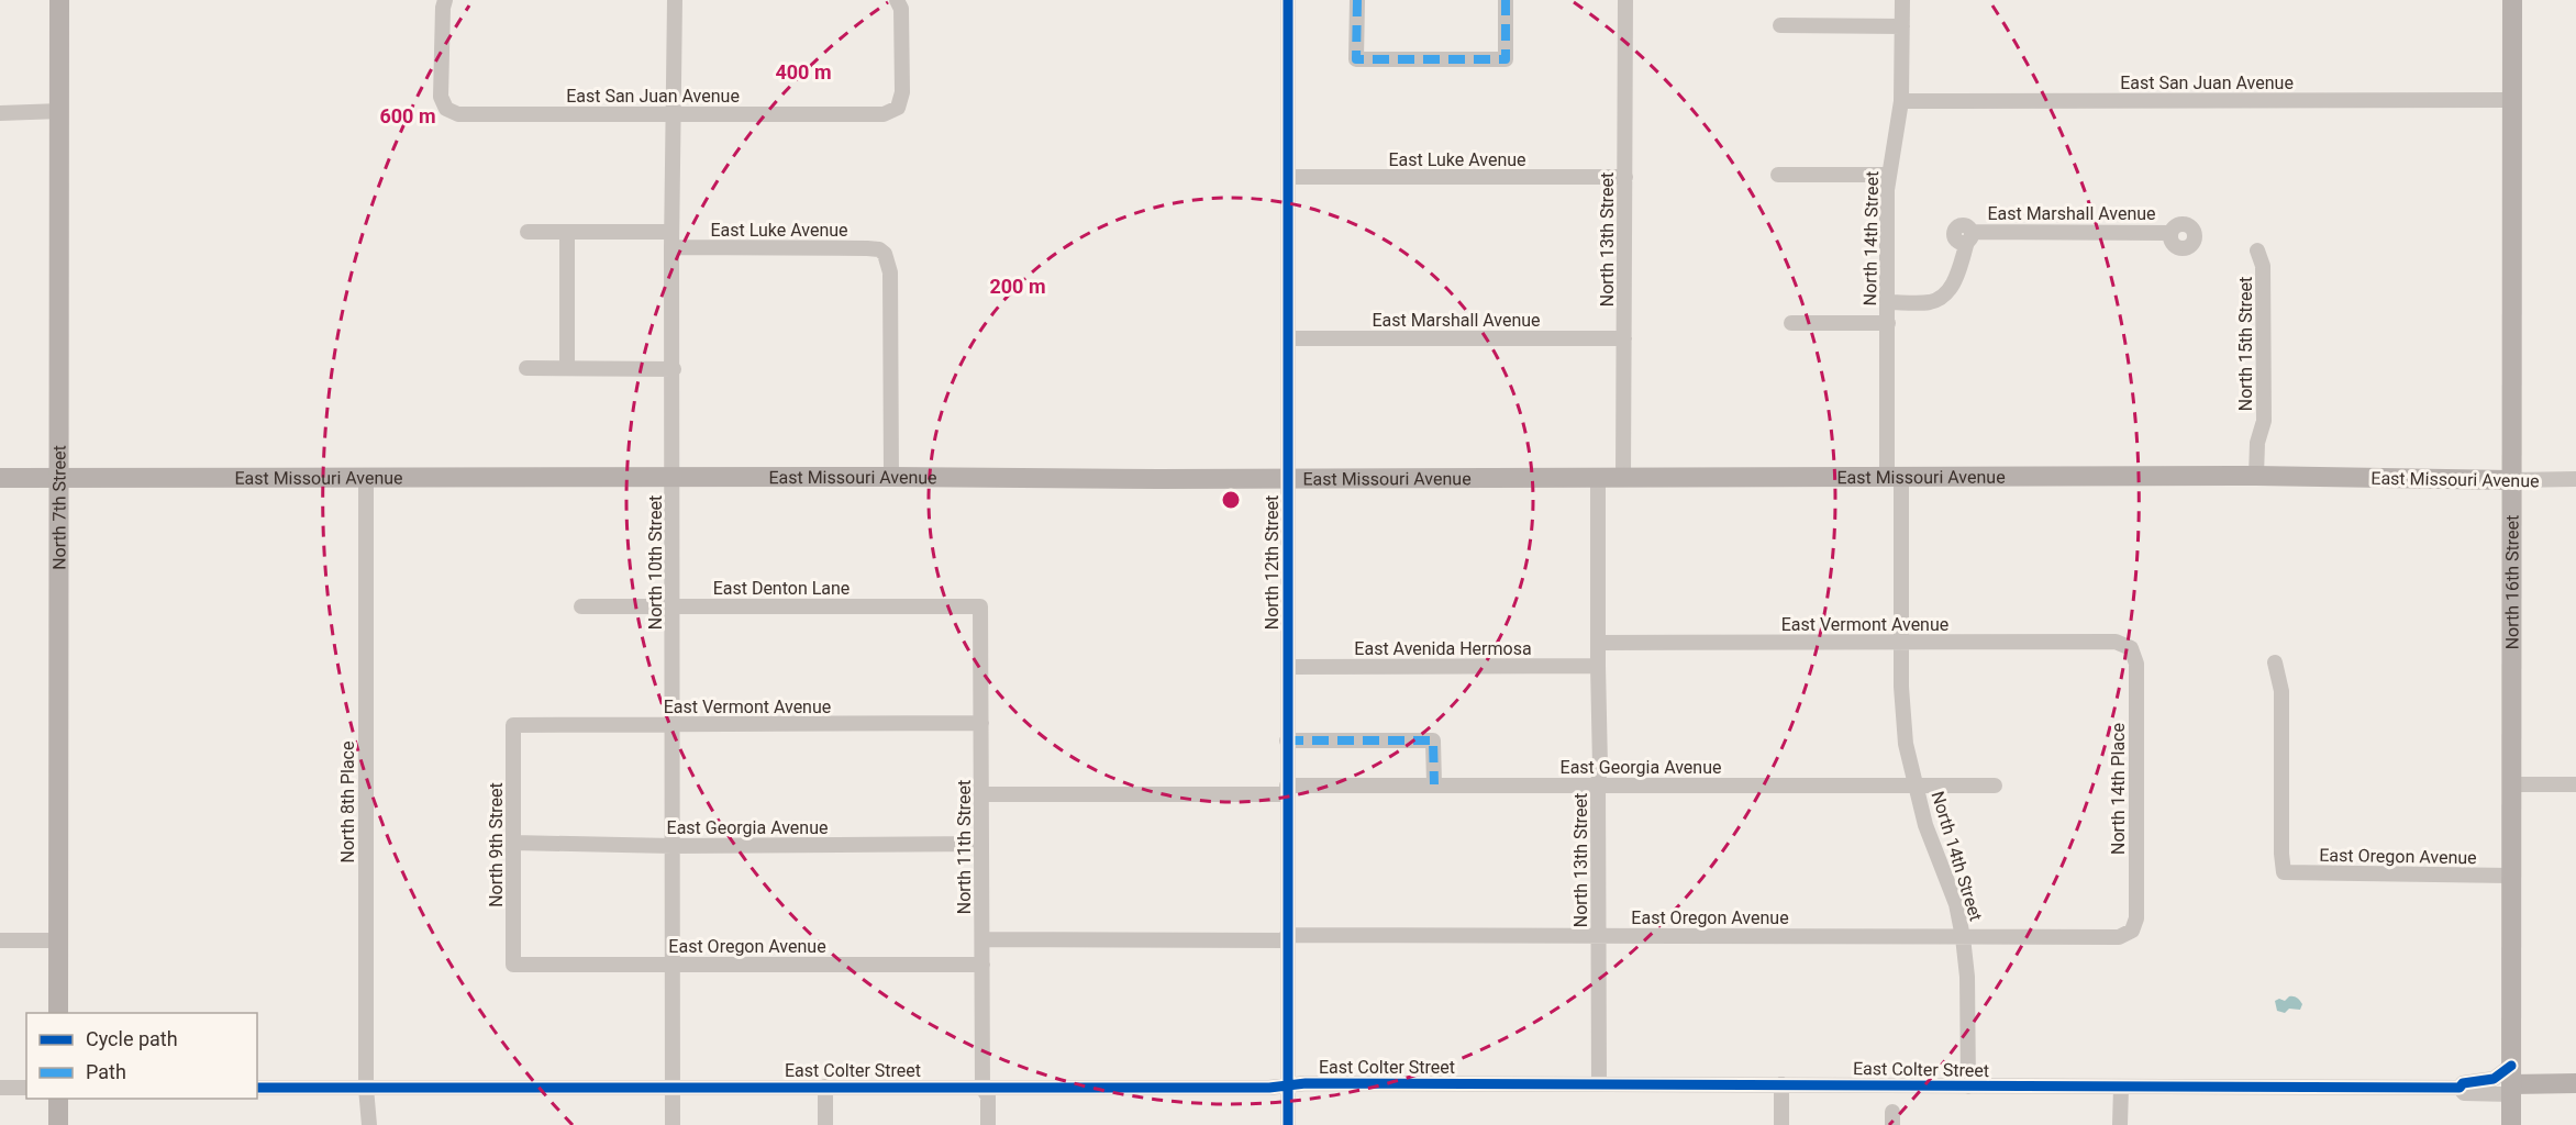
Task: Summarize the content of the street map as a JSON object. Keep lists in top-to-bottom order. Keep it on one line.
{"streets":{"main road":["East Missouri Avenue","North 7th Street","North 16th Street","East Colter Street"],"street":["East San Juan Avenue","East Luke Avenue","East Marshall Avenue","North 14th Street","North 13th Street","North 15th Street","North 10th Street","North 12th Street","East Denton Lane","East Vermont Avenue","East Avenida Hermosa","East Georgia Avenue","North 14th Place","North 8th Place","North 9th Street","North 11th Street","East Oregon Avenue"]},"crossings":[["East San Juan Avenue","North 14th Street"],["East San Juan Avenue","North 10th Street"],["East San Juan Avenue","North 16th Street"],["East Luke Avenue","North 13th Street"],["East Luke Avenue","East Missouri Avenue"],["East Luke Avenue","North 10th Street"],["East Luke Avenue","North 12th Street"],["East Marshall Avenue","North 14th Street"],["East Marshall Avenue","North 13th Street"],["East Marshall Avenue","North 12th Street"],["North 14th Street","East Missouri Avenue"],["North 14th Street","East Vermont Avenue"],["North 14th Street","East Georgia Avenue"],["North 14th Street","East Oregon Avenue"],["North 14th Street","East Colter Street"],["North 13th Street","East Missouri Avenue"],["North 13th Street","East Vermont Avenue"],["North 13th Street","East Avenida Hermosa"],["North 13th Street","East Georgia Avenue"],["North 13th Street","East Oregon Avenue"],["North 13th Street","East Colter Street"],["North 15th Street","East Missouri Avenue"],["East Missouri Avenue","North 7th Street"],["East Missouri Avenue","North 10th Street"],["East Missouri Avenue","North 12th Street"],["East Missouri Avenue","North 16th Street"],["East Missouri Avenue","North 8th Place"],["North 10th Street","East Denton Lane"],["North 10th Street","East Vermont Avenue"],["North 10th Street","East Georgia Avenue"],["North 10th Street","East Oregon Avenue"],["North 10th Street","East Colter Street"],["North 12th Street","East Avenida Hermosa"],["North 12th Street","East Georgia Avenue"],["North 12th Street","East Oregon Avenue"],["North 12th Street","East Colter Street"],["North 16th Street","East Oregon Avenue"],["North 16th Street","East Colter Street"],["East Denton Lane","North 11th Street"],["East Vermont Avenue","North 14th Place"],["East Vermont Avenue","North 9th Street"],["East Vermont Avenue","North 11th Street"],["East Georgia Avenue","North 9th Street"],["East Georgia Avenue","North 11th Street"],["North 14th Place","East Oregon Avenue"],["North 8th Place","East Colter Street"],["North 9th Street","East Oregon Avenue"],["North 11th Street","East Oregon Avenue"],["North 11th Street","East Colter Street"]],"legend":["Cycle path","Path"],"rings":["400 m","600 m","200 m"]}
